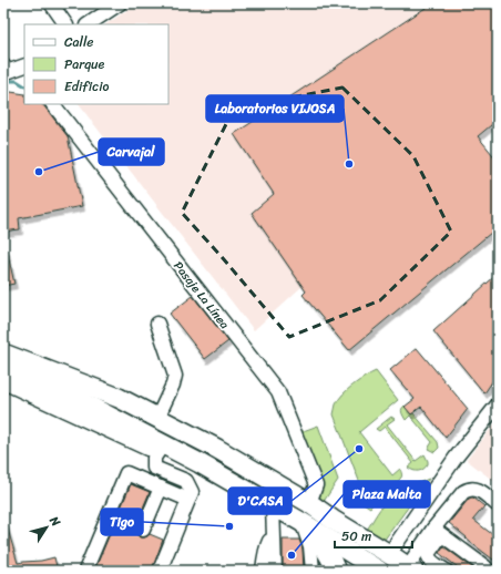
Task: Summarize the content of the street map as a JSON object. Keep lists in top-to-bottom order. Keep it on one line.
{"streets":{"street":["Pasaje La Línea"]},"places":["Laboratorios VIJOSA","Carvajal","D'CASA","Tigo","Plaza Malta"],"legend":["Calle","Parque","Edificio"],"scale_bar":"50 m","north":"top right"}
